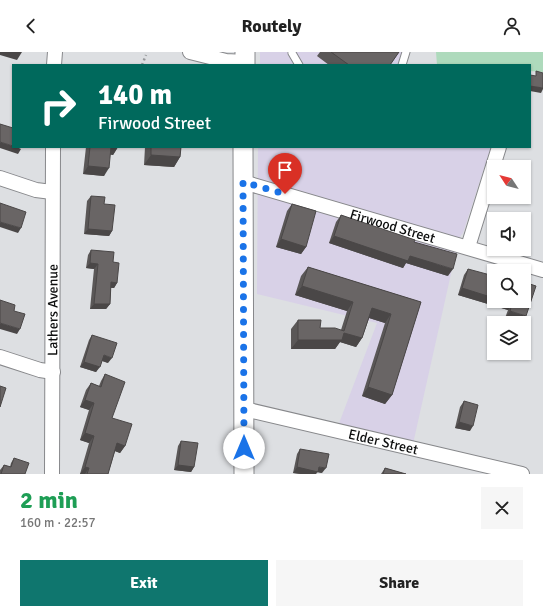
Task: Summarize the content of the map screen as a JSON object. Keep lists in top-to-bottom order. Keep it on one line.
{"streets":{"street":["Firwood Street","Lathers Avenue","Elder Street"]},"north":"top left","page":{"header":"Routely","turn":["140 m","Firwood Street"],"heading":["2 min","160 m · 22:57"],"buttons":["Exit","Share"]}}
